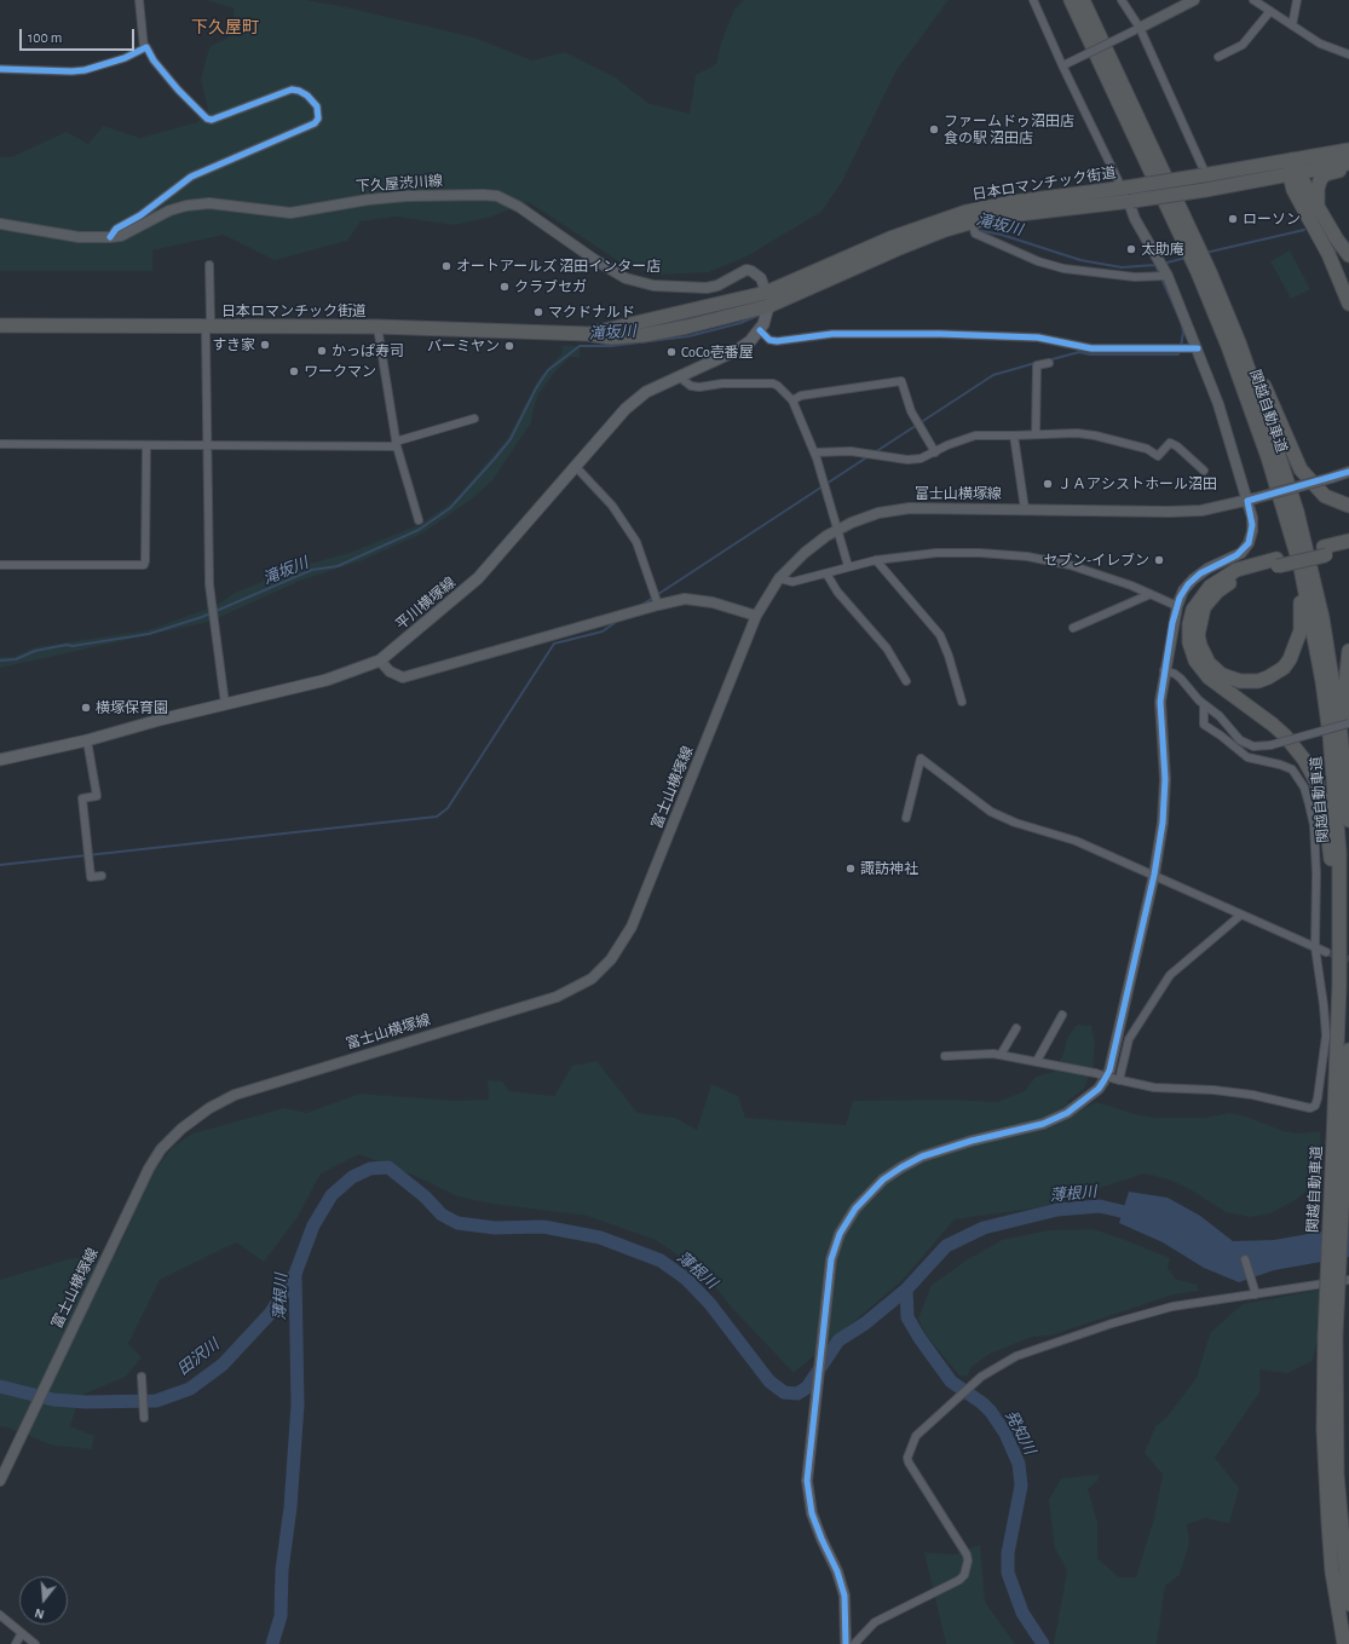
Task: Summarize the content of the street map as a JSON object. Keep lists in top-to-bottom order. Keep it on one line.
{"streets":{"highway":["日本ロマンチック街道","関越自動車道"],"main road":["下久屋渋川線","富士山横塚線","平川横塚線"]},"crossings":[["下久屋渋川線","日本ロマンチック街道"],["下久屋渋川線","平川横塚線"],["日本ロマンチック街道","平川横塚線"]],"districts":["下久屋町"],"water":["滝坂川","薄根川","田沢川","発知川"],"places":["ファームドゥ沼田店 食の駅 沼田店","ローソン","太助庵","オートアールズ 沼田インター店","クラブセガ","マクドナルド","すき家","バーミヤン","かっぱ寿司","CoCo壱番屋","ワークマン","ＪＡアシストホール沼田","セブン-イレブン","横塚保育園","諏訪神社"],"scale_bar":"100 m","north":"bottom"}
